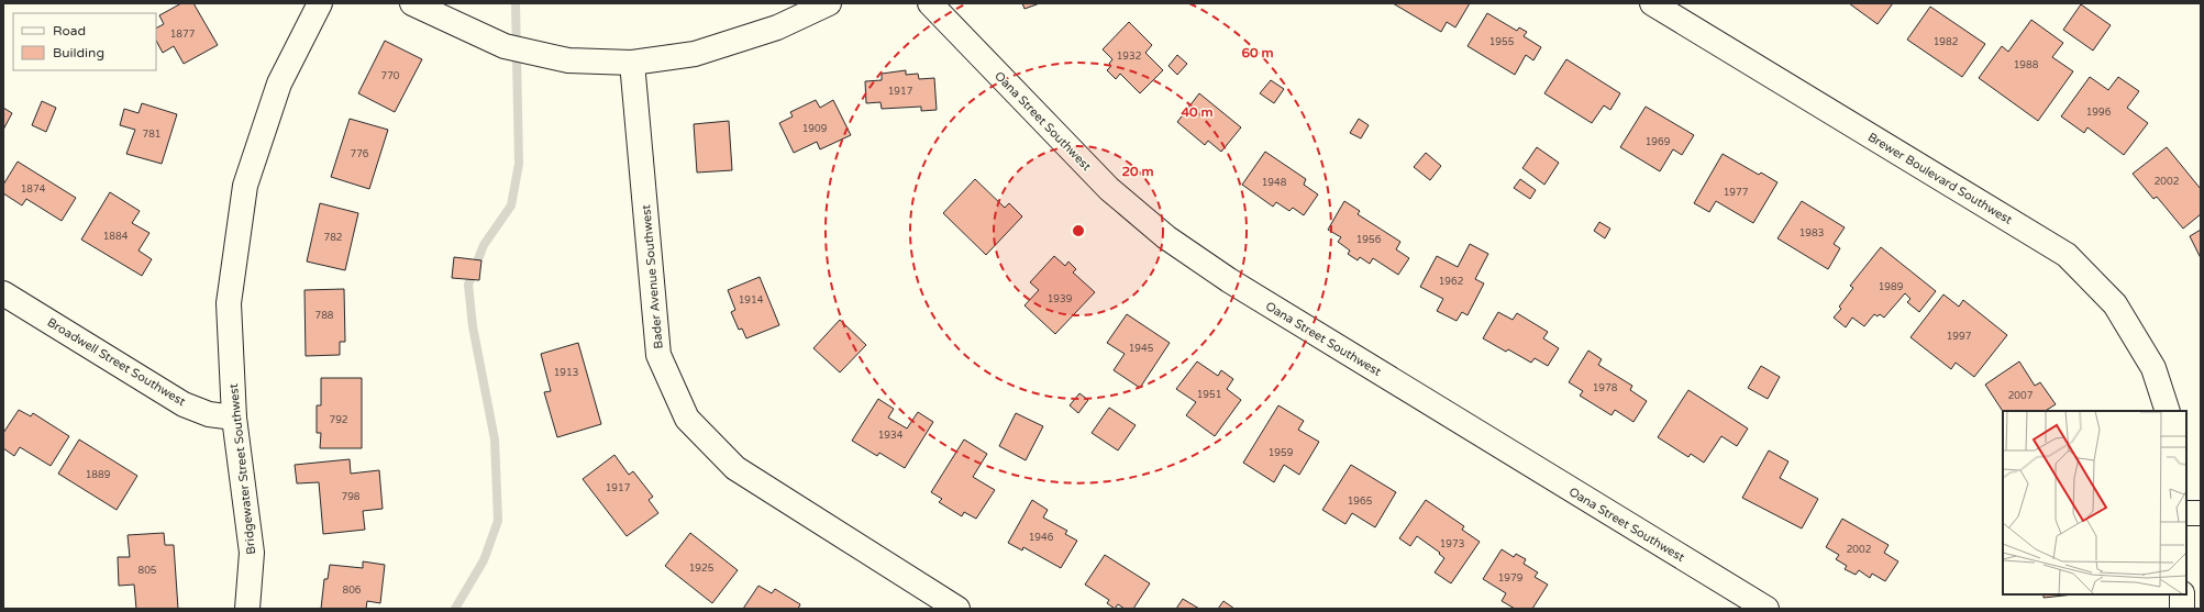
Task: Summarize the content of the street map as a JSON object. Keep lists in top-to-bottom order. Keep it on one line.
{"streets":{"street":["Oana Street Southwest","Brewer Boulevard Southwest","Bader Avenue Southwest","Broadwell Street Southwest","Bridgewater Street Southwest"]},"crossings":[["Broadwell Street Southwest","Bridgewater Street Southwest"]],"house_numbers":["1877","1955","1982","1932","1988","770","1917","1996","1909","781","1969","776","2002","1948","1874","1977","1983","1884","782","1956","1962","1989","1939","1914","788","1997","1945","1913","1978","1951","2007","792","1934","1959","1889","1917","798","1965","1946","1973","2002","1925","805","1979","806"],"legend":["Road","Building"],"rings":["60 m","40 m","20 m"]}
